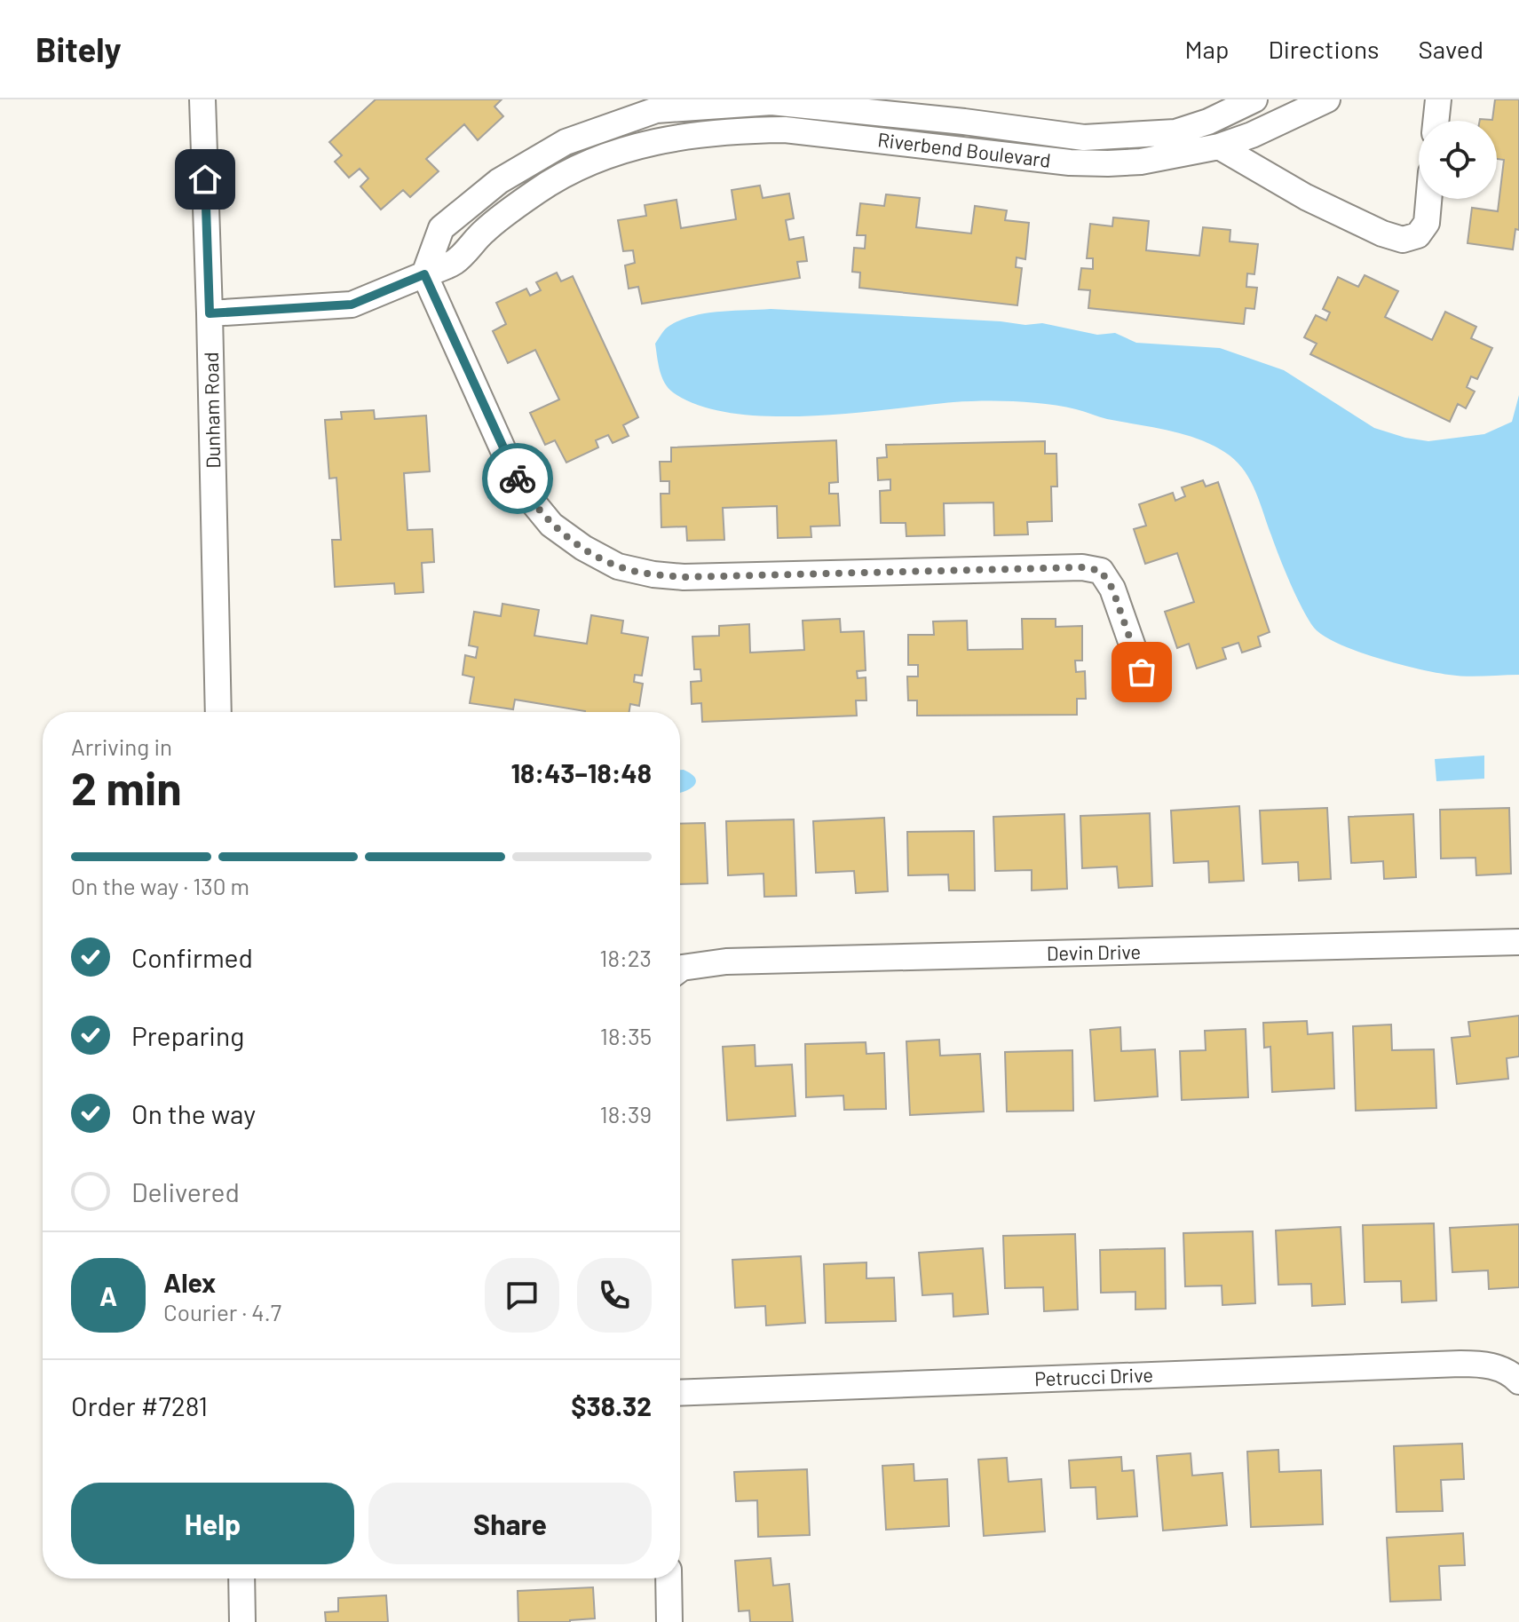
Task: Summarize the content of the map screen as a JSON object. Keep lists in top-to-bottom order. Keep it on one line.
{"streets":{"street":["Riverbend Boulevard","Dunham Road","Devin Drive","Petrucci Drive"]},"crossings":[["Riverbend Boulevard","Dunham Road"]],"page":{"header":"Bitely","nav":["Map","Directions","Saved"],"heading":["2 min","Arriving in","18:43–18:48"],"panel":["Alex","Courier · 4.7","Order #7281","$38.32"],"bar":"On the way · 130 m","list":[["Confirmed","18:23"],["Preparing","18:35"],["On the way","18:39"],"Delivered"],"round":"A","buttons":["Help","Share"]}}
